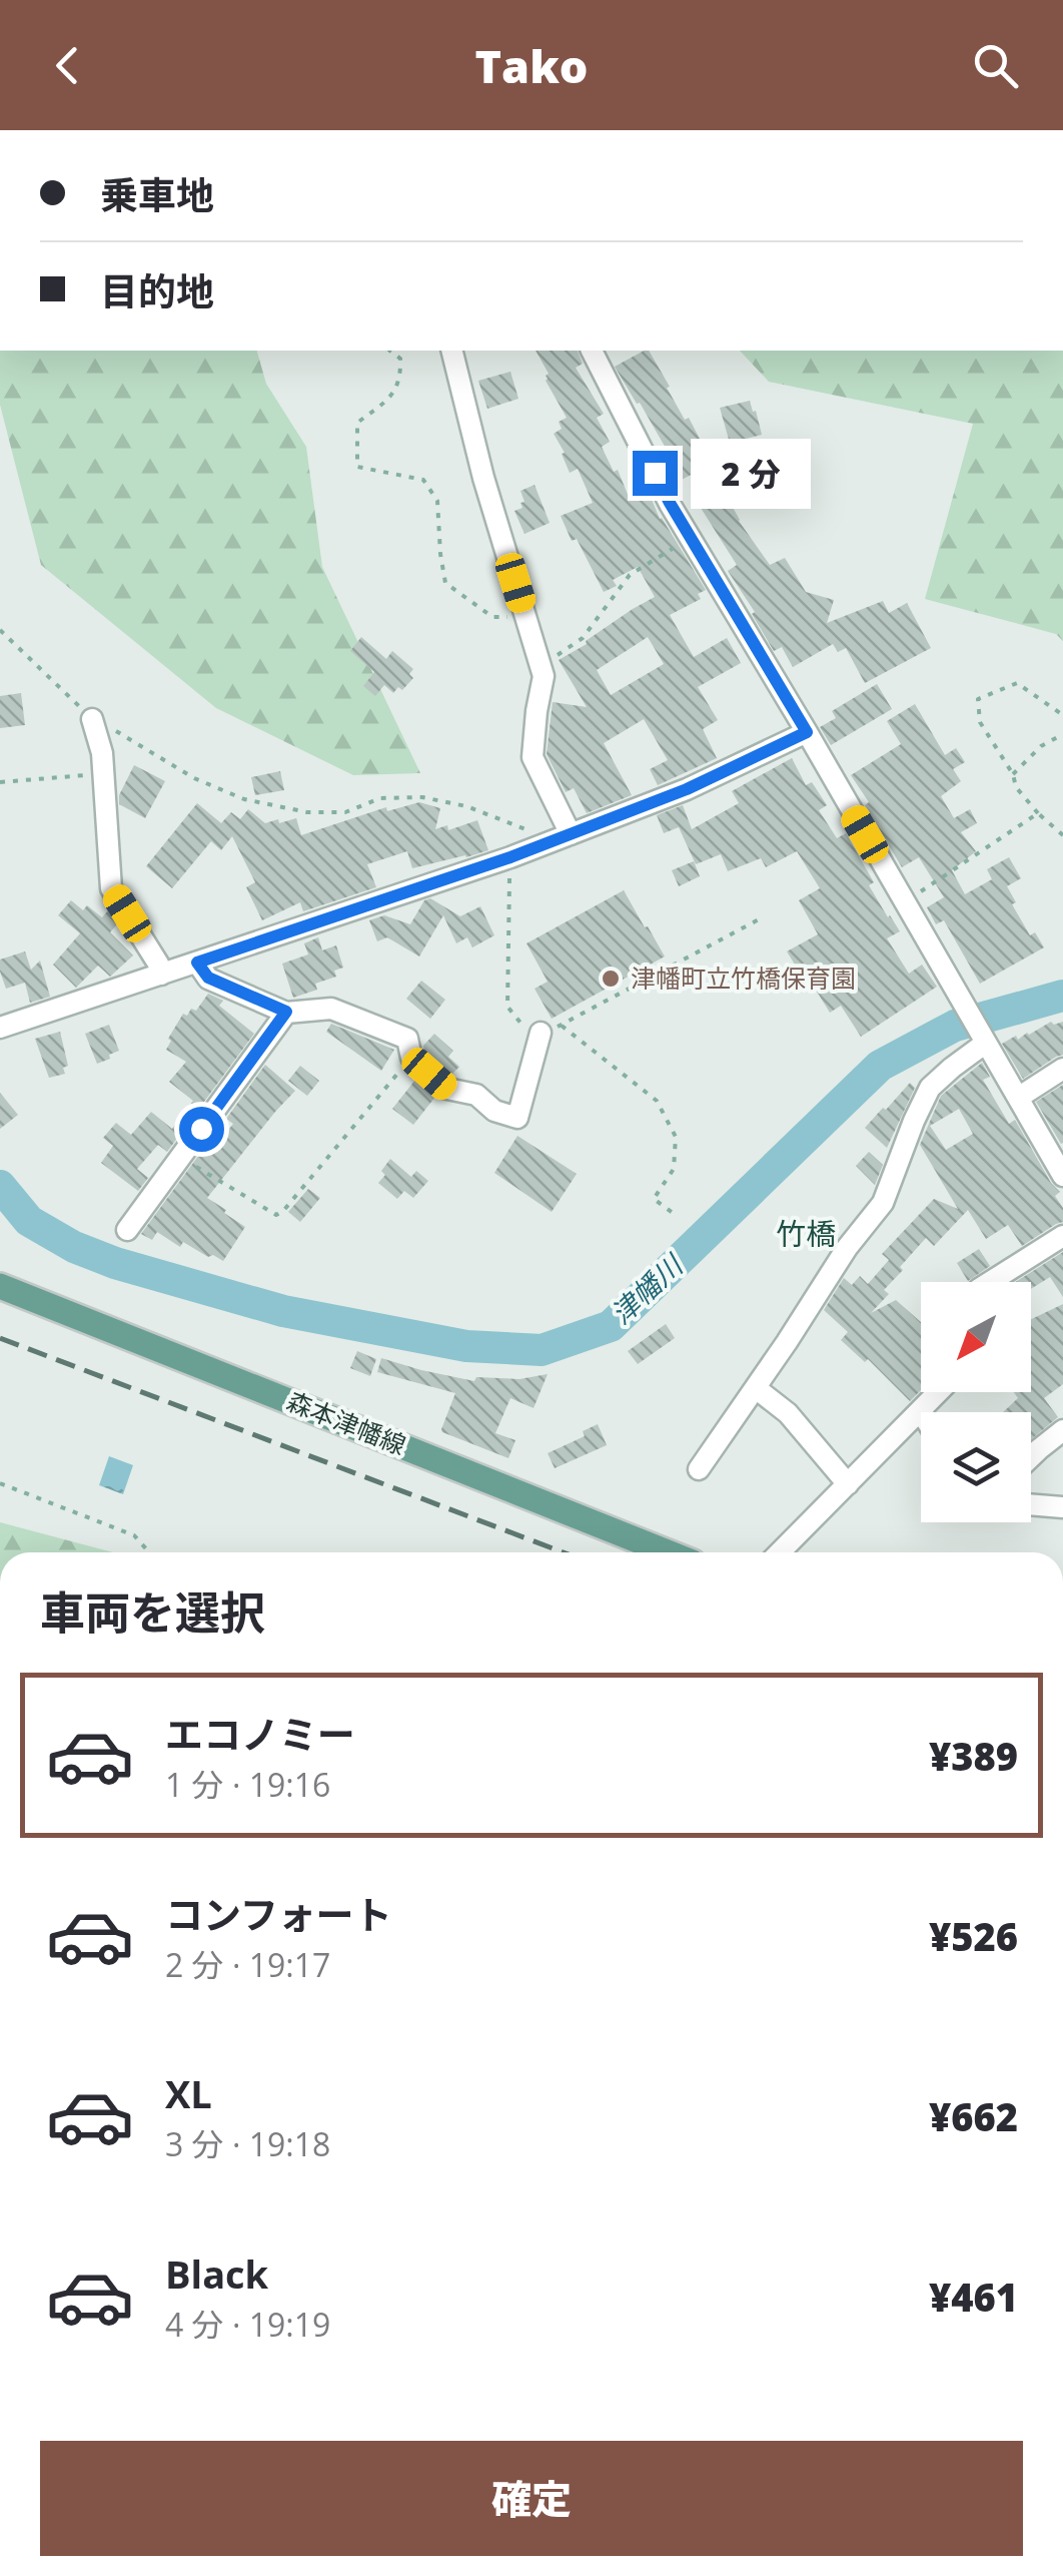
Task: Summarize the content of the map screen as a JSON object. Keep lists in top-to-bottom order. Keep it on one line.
{"streets":{"main road":["森本津幡線"]},"districts":["竹橋"],"water":["津幡川"],"places":["津幡町立竹橋保育園"],"north":"bottom left","page":{"header":"Tako","banner":["乗車地","目的地"],"bubble":"2 分","heading":"車両を選択","list":[{"name":"エコノミー","note":"1 分 · 19:16","value":"¥389"},{"name":"コンフォート","note":"2 分 · 19:17","value":"¥526"},{"name":"XL","note":"3 分 · 19:18","value":"¥662"},{"name":"Black","note":"4 分 · 19:19","value":"¥461"}],"buttons":"確定"}}
